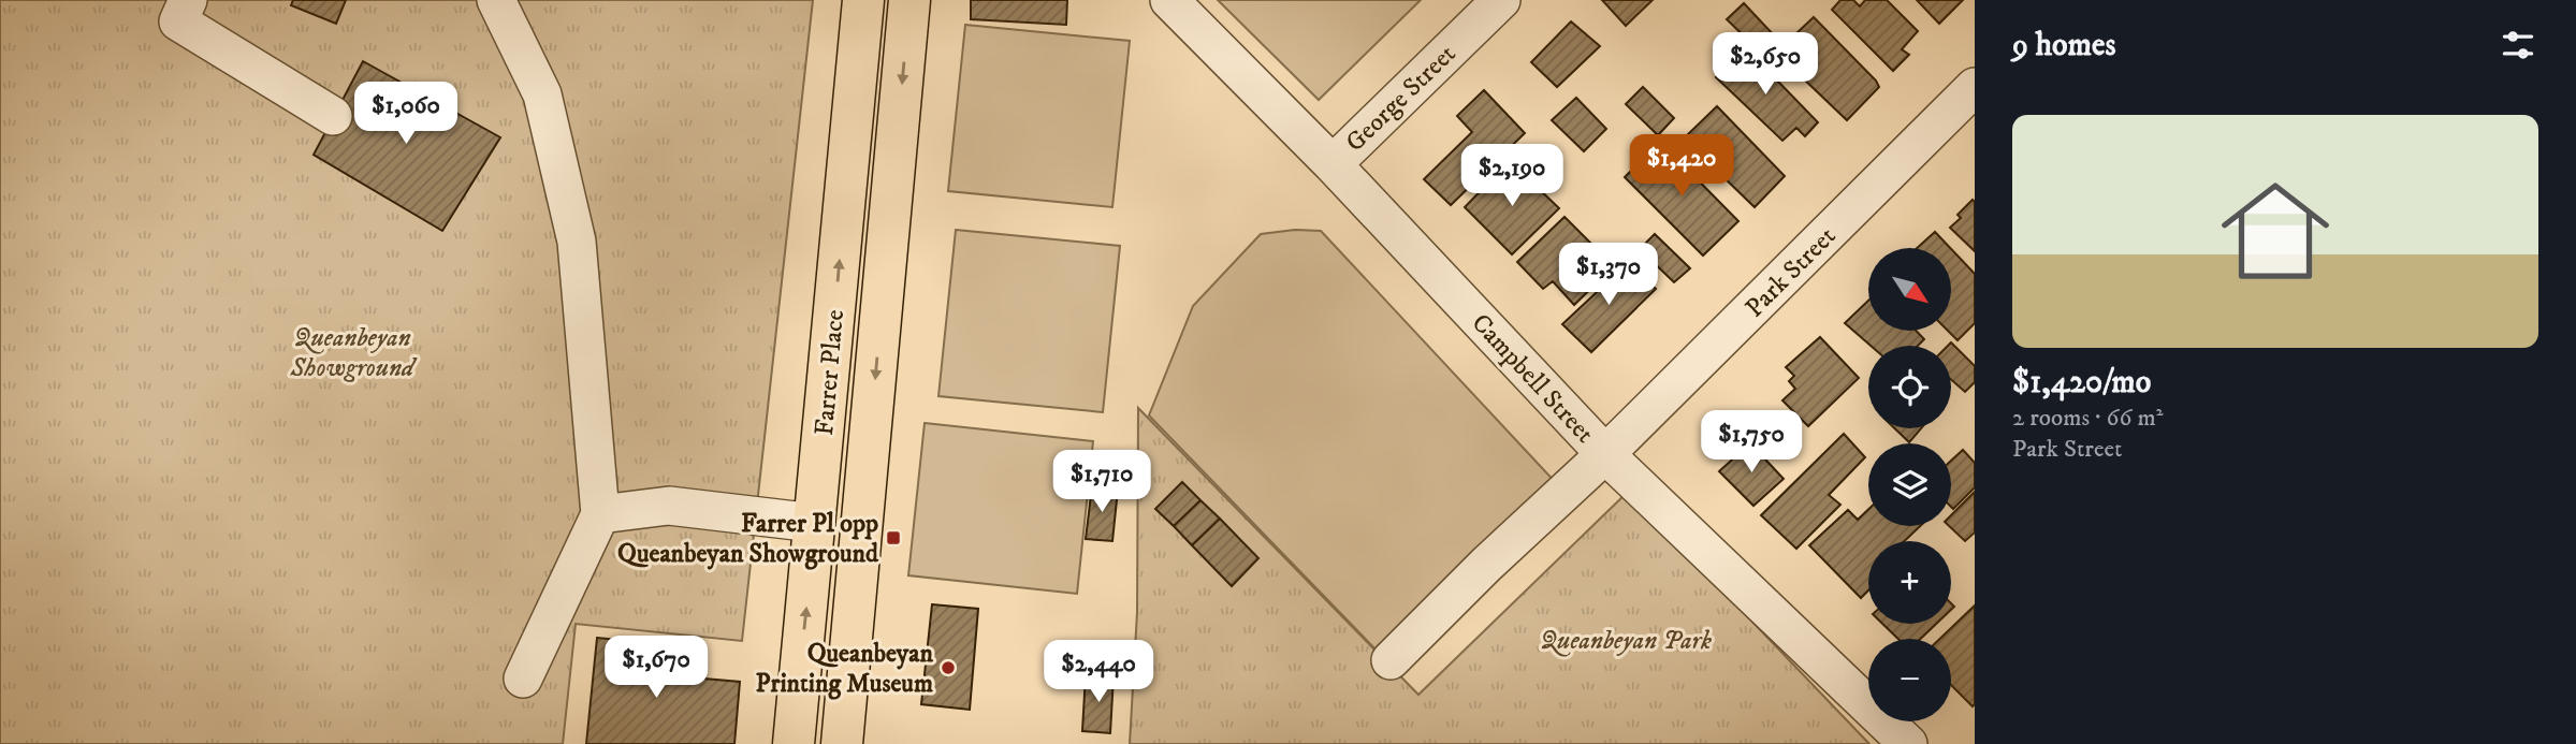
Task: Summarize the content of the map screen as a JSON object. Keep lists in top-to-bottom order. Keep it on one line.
{"streets":{"highway":["Farrer Place"],"street":["George Street","Park Street","Campbell Street"]},"crossings":[["George Street","Campbell Street"],["Park Street","Campbell Street"]],"parks":["Queanbeyan Showground","Queanbeyan Park"],"places":{"transit":["Farrer Pl opp Queanbeyan Showground"],"other":["Queanbeyan Printing Museum"]},"north":"bottom right","page":{"heading":"9 homes","price":["$2,650","$1,060","$1,420","$2,190","$1,370","$1,750","$1,710","$1,670","$2,440"],"list":[{"name":"$1,420/mo","note":"2 rooms · 66 m² · Park Street"}],"map_buttons":["+","−"]}}
